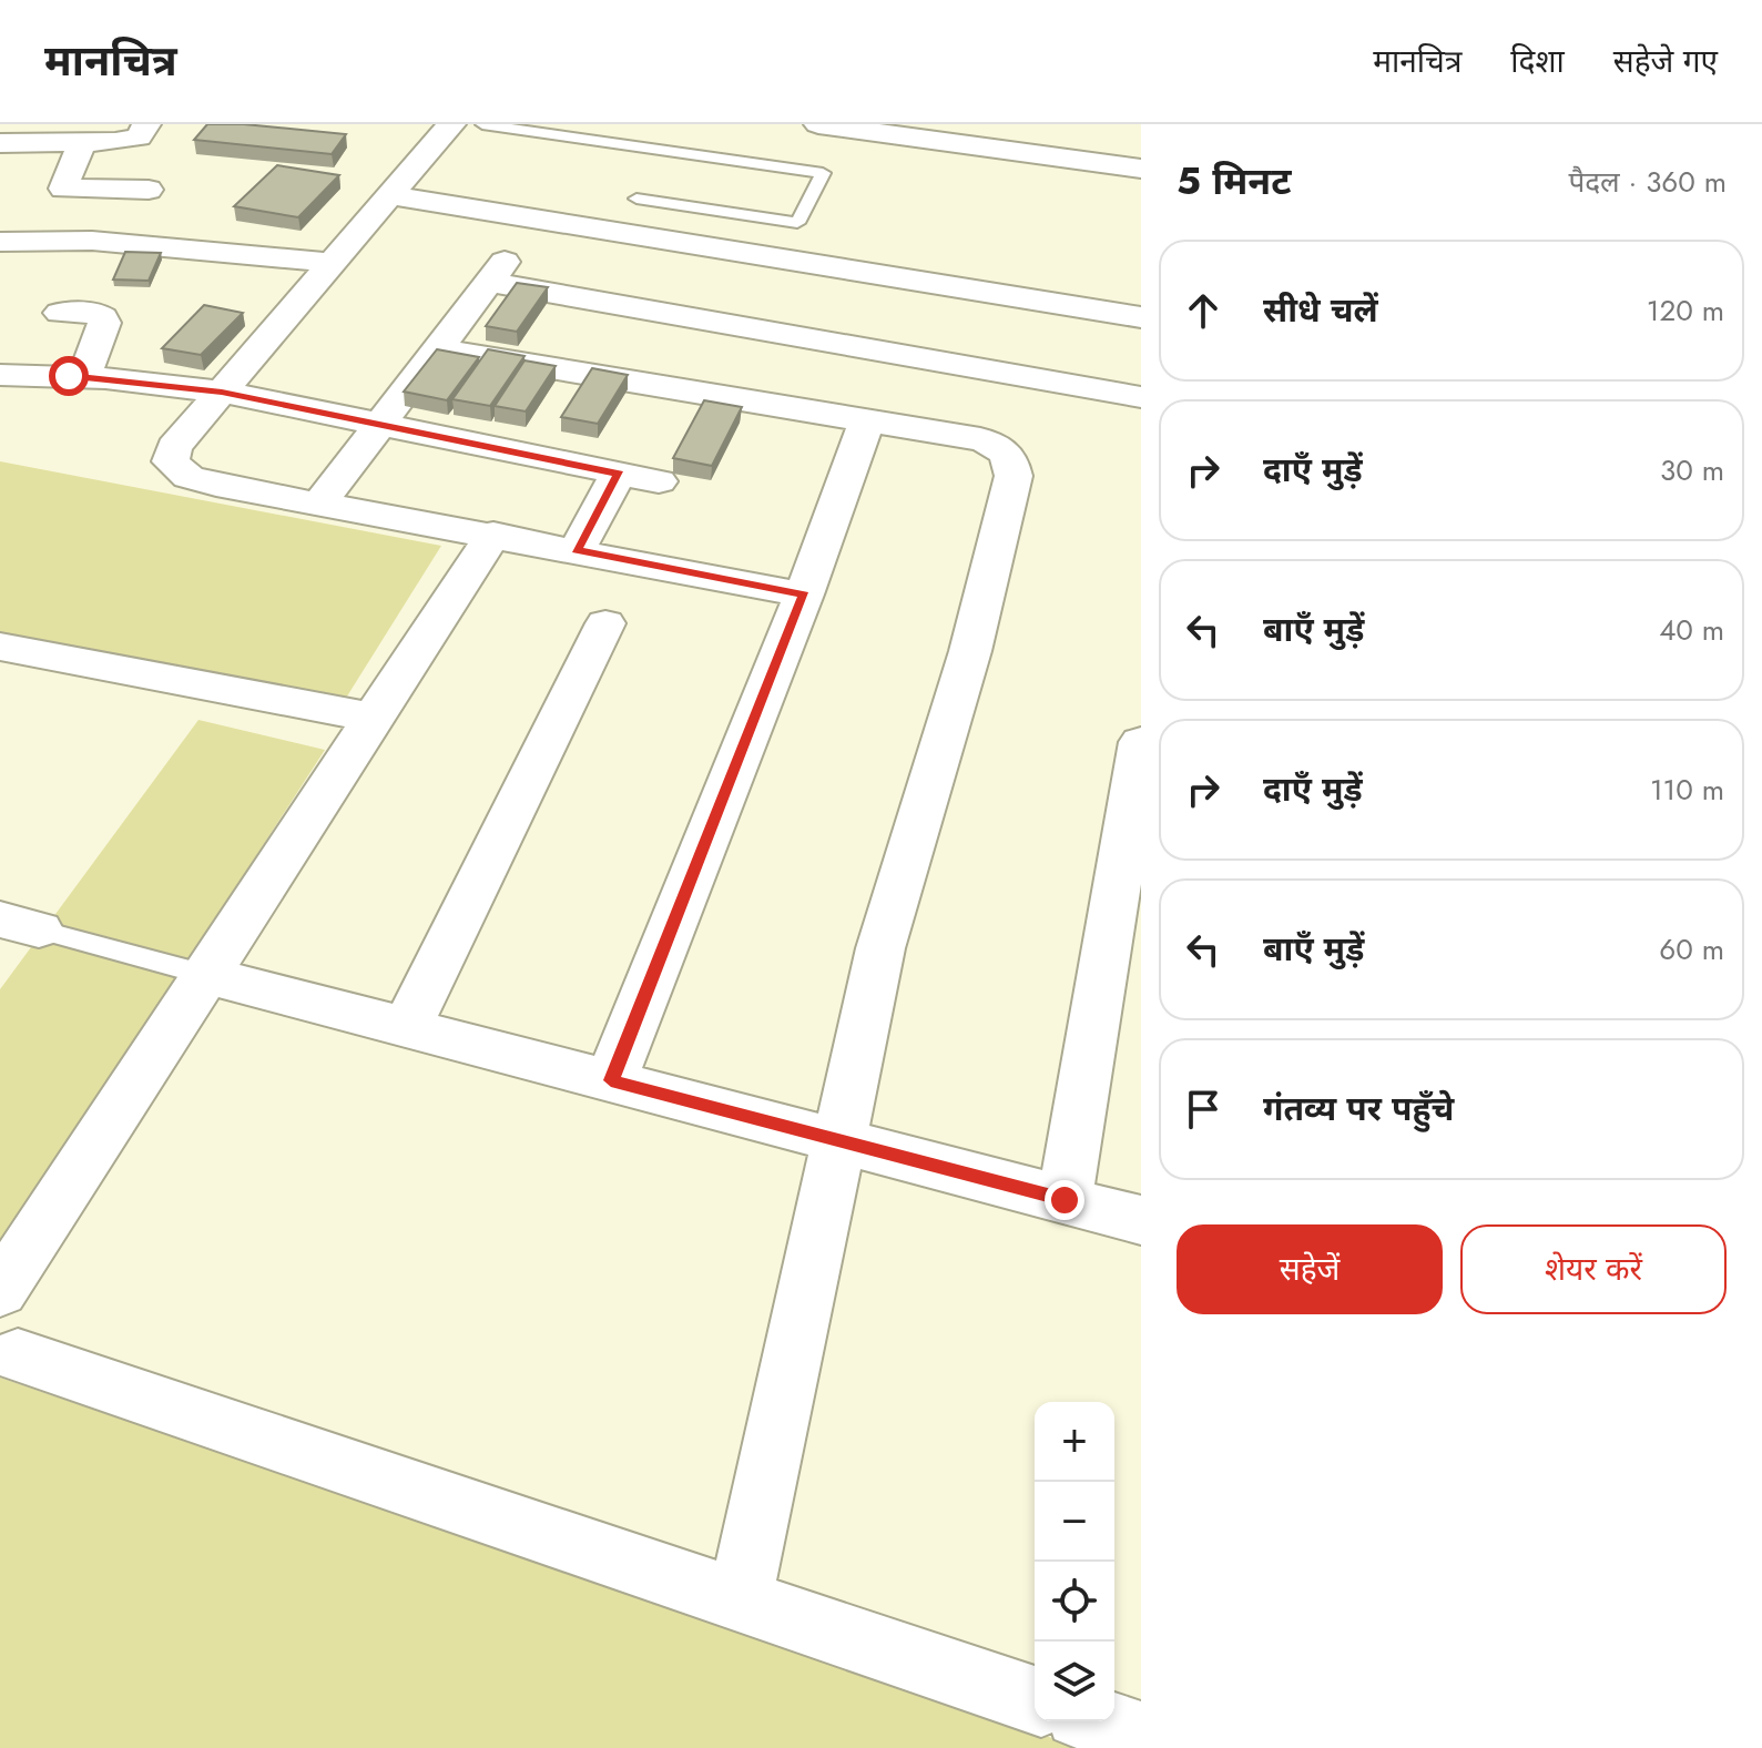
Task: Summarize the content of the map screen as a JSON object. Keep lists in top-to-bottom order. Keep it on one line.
{"page":{"header":"मानचित्र","nav":["मानचित्र","दिशा","सहेजे गए"],"heading":["5 मिनट","पैदल · 360 m"],"list":[["सीधे चलें","120 m"],["दाएँ मुड़ें","30 m"],["बाएँ मुड़ें","40 m"],["दाएँ मुड़ें","110 m"],["बाएँ मुड़ें","60 m"],"गंतव्य पर पहुँचे"],"buttons":["सहेजें","शेयर करें"],"map_buttons":["+","−"]}}
